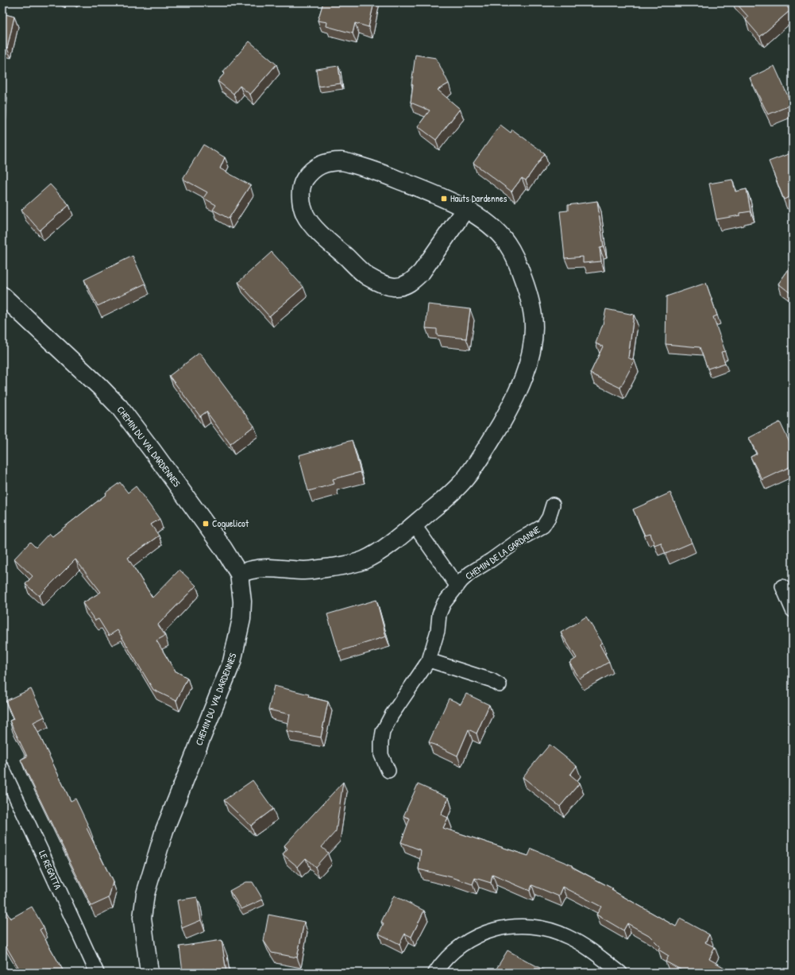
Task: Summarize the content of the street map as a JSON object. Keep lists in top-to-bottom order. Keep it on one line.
{"streets":{"street":["CHEMIN DU VAL DARDENNES"],"lane":["CHEMIN DE LA GARDANNE","LE REGATTA"]},"places":{"transit":["Hauts Dardennes","Coquelicot"]}}
